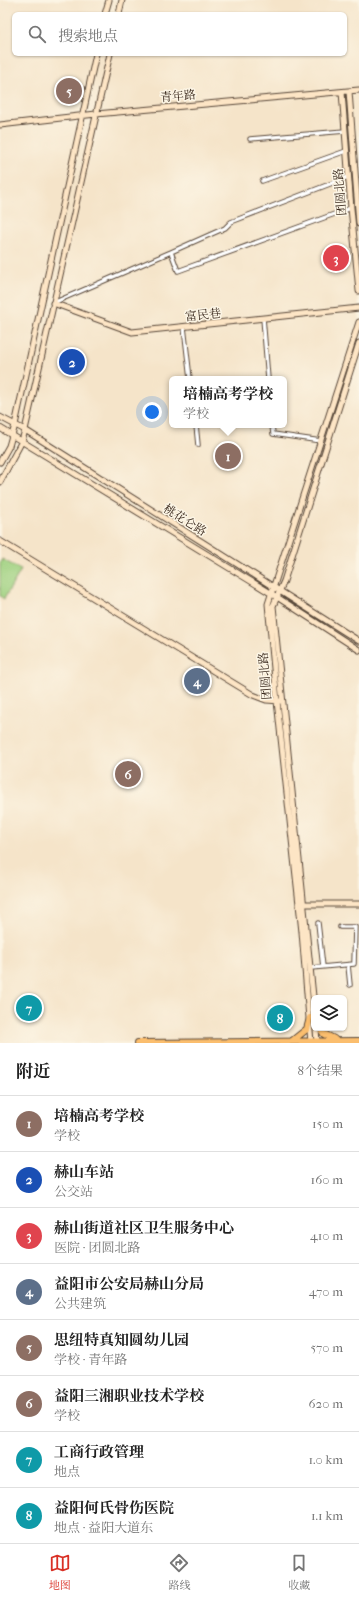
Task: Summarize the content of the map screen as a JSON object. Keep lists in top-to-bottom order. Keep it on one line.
{"streets":{"main road":["青年路","团圆北路","富民巷","桃花仑路"]},"crossings":[["青年路","团圆北路"],["团圆北路","桃花仑路"]],"page":{"search":"搜索地点","pins":["5","3","2","1","4","6","7","8"],"popup":["培楠高考学校","学校"],"heading":["附近","8个结果"],"list":[{"mark":"1","name":"培楠高考学校","note":"学校","value":"150 m"},{"mark":"2","name":"赫山车站","note":"公交站","value":"160 m"},{"mark":"3","name":"赫山街道社区卫生服务中心","note":"医院 · 团圆北路","value":"410 m"},{"mark":"4","name":"益阳市公安局赫山分局","note":"公共建筑","value":"470 m"},{"mark":"5","name":"思纽特真知圆幼儿园","note":"学校 · 青年路","value":"570 m"},{"mark":"6","name":"益阳三湘职业技术学校","note":"学校","value":"620 m"},{"mark":"7","name":"工商行政管理","note":"地点","value":"1.0 km"},{"mark":"8","name":"益阳何氏骨伤医院","note":"地点 · 益阳大道东","value":"1.1 km"}],"nav":["地图","路线","收藏"]}}
